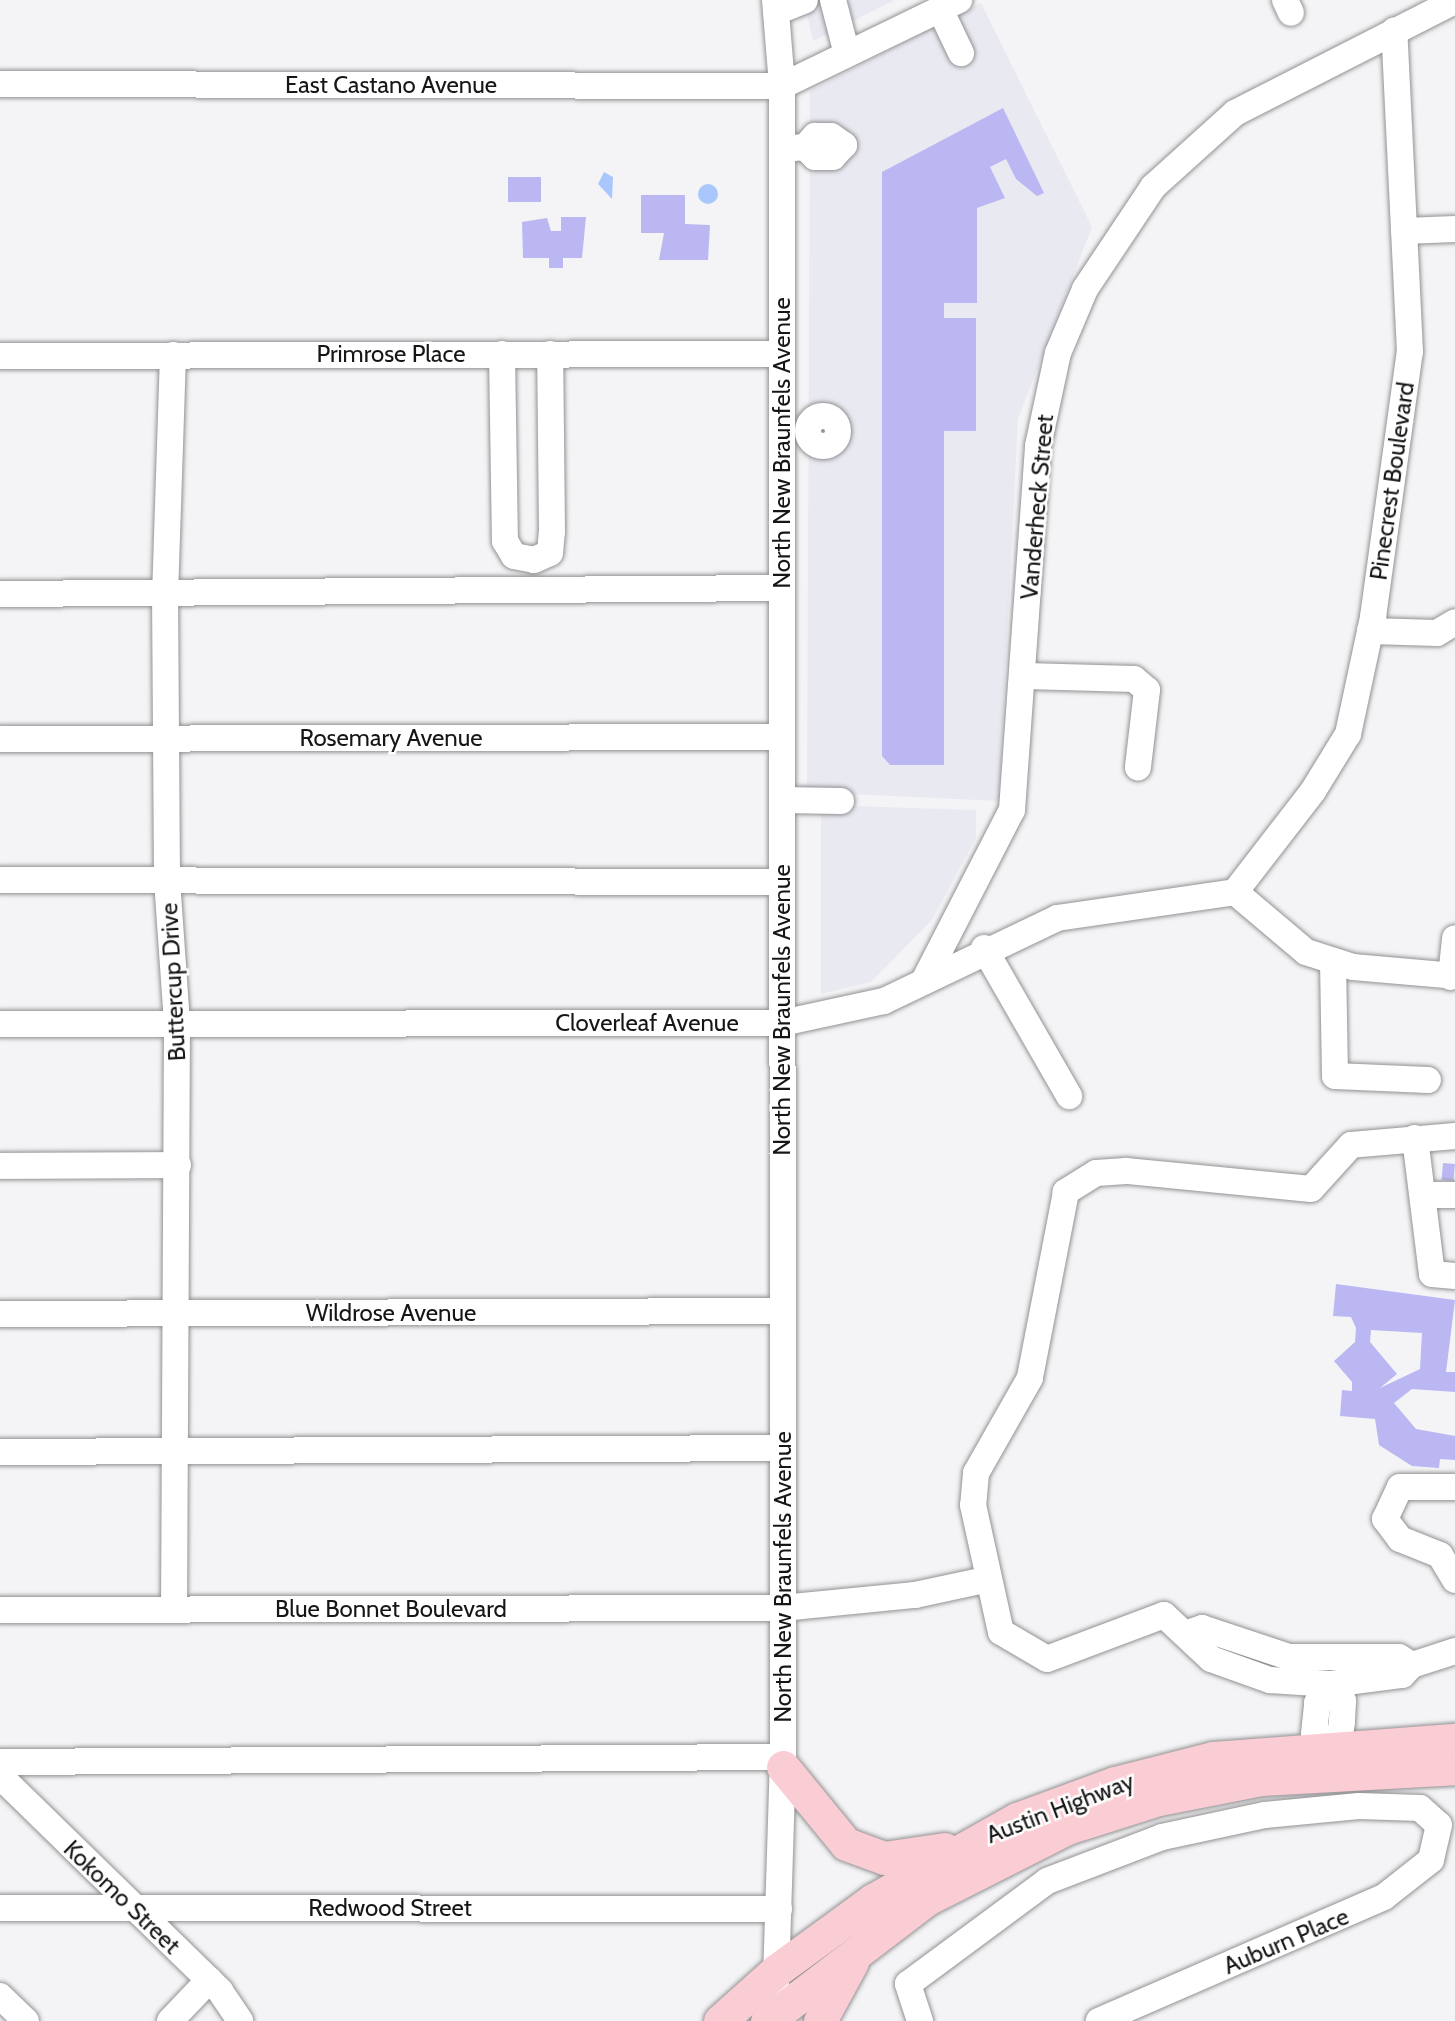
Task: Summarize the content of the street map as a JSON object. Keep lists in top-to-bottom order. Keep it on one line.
{"streets":{"main road":["Austin Highway"],"street":["East Castano Avenue","Primrose Place","North New Braunfels Avenue","Pinecrest Boulevard","Vanderheck Street","Rosemary Avenue","Buttercup Drive","Cloverleaf Avenue","Wildrose Avenue","Blue Bonnet Boulevard","Kokomo Street","Redwood Street","Auburn Place"]},"crossings":[["East Castano Avenue","North New Braunfels Avenue"],["Primrose Place","North New Braunfels Avenue"],["Primrose Place","Buttercup Drive"],["North New Braunfels Avenue","Rosemary Avenue"],["North New Braunfels Avenue","Cloverleaf Avenue"],["North New Braunfels Avenue","Wildrose Avenue"],["North New Braunfels Avenue","Blue Bonnet Boulevard"],["North New Braunfels Avenue","Austin Highway"],["North New Braunfels Avenue","Redwood Street"],["Pinecrest Boulevard","Vanderheck Street"],["Pinecrest Boulevard","Cloverleaf Avenue"],["Vanderheck Street","Cloverleaf Avenue"],["Rosemary Avenue","Buttercup Drive"],["Buttercup Drive","Cloverleaf Avenue"],["Buttercup Drive","Wildrose Avenue"],["Buttercup Drive","Blue Bonnet Boulevard"],["Kokomo Street","Redwood Street"]]}
